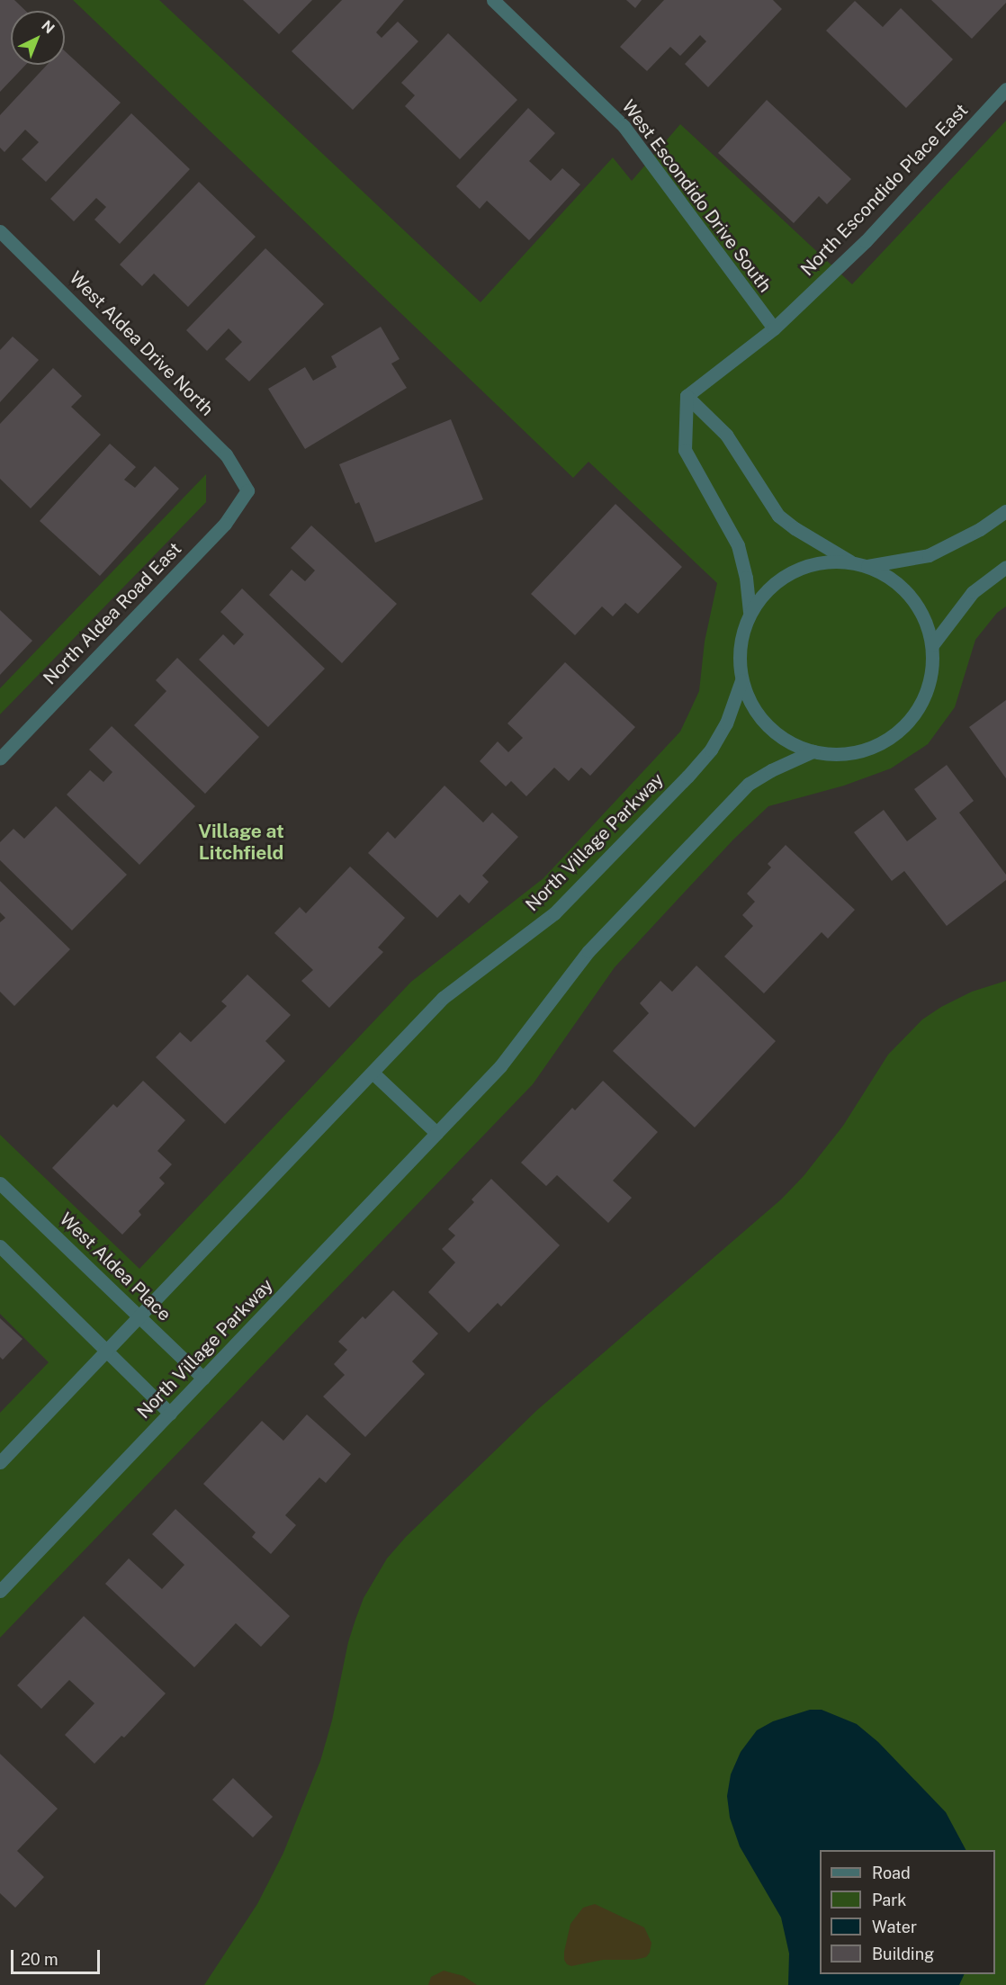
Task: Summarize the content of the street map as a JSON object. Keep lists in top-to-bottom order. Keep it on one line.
{"streets":{"street":["North Escondido Place East","West Escondido Drive South","West Aldea Drive North","North Aldea Road East","North Village Parkway","West Aldea Place"]},"crossings":[["North Escondido Place East","West Escondido Drive South"],["West Aldea Drive North","North Aldea Road East"],["North Village Parkway","West Aldea Place"]],"districts":["Village at Litchfield"],"legend":["Road","Park","Water","Building"],"scale_bar":"20 m","north":"top right"}
